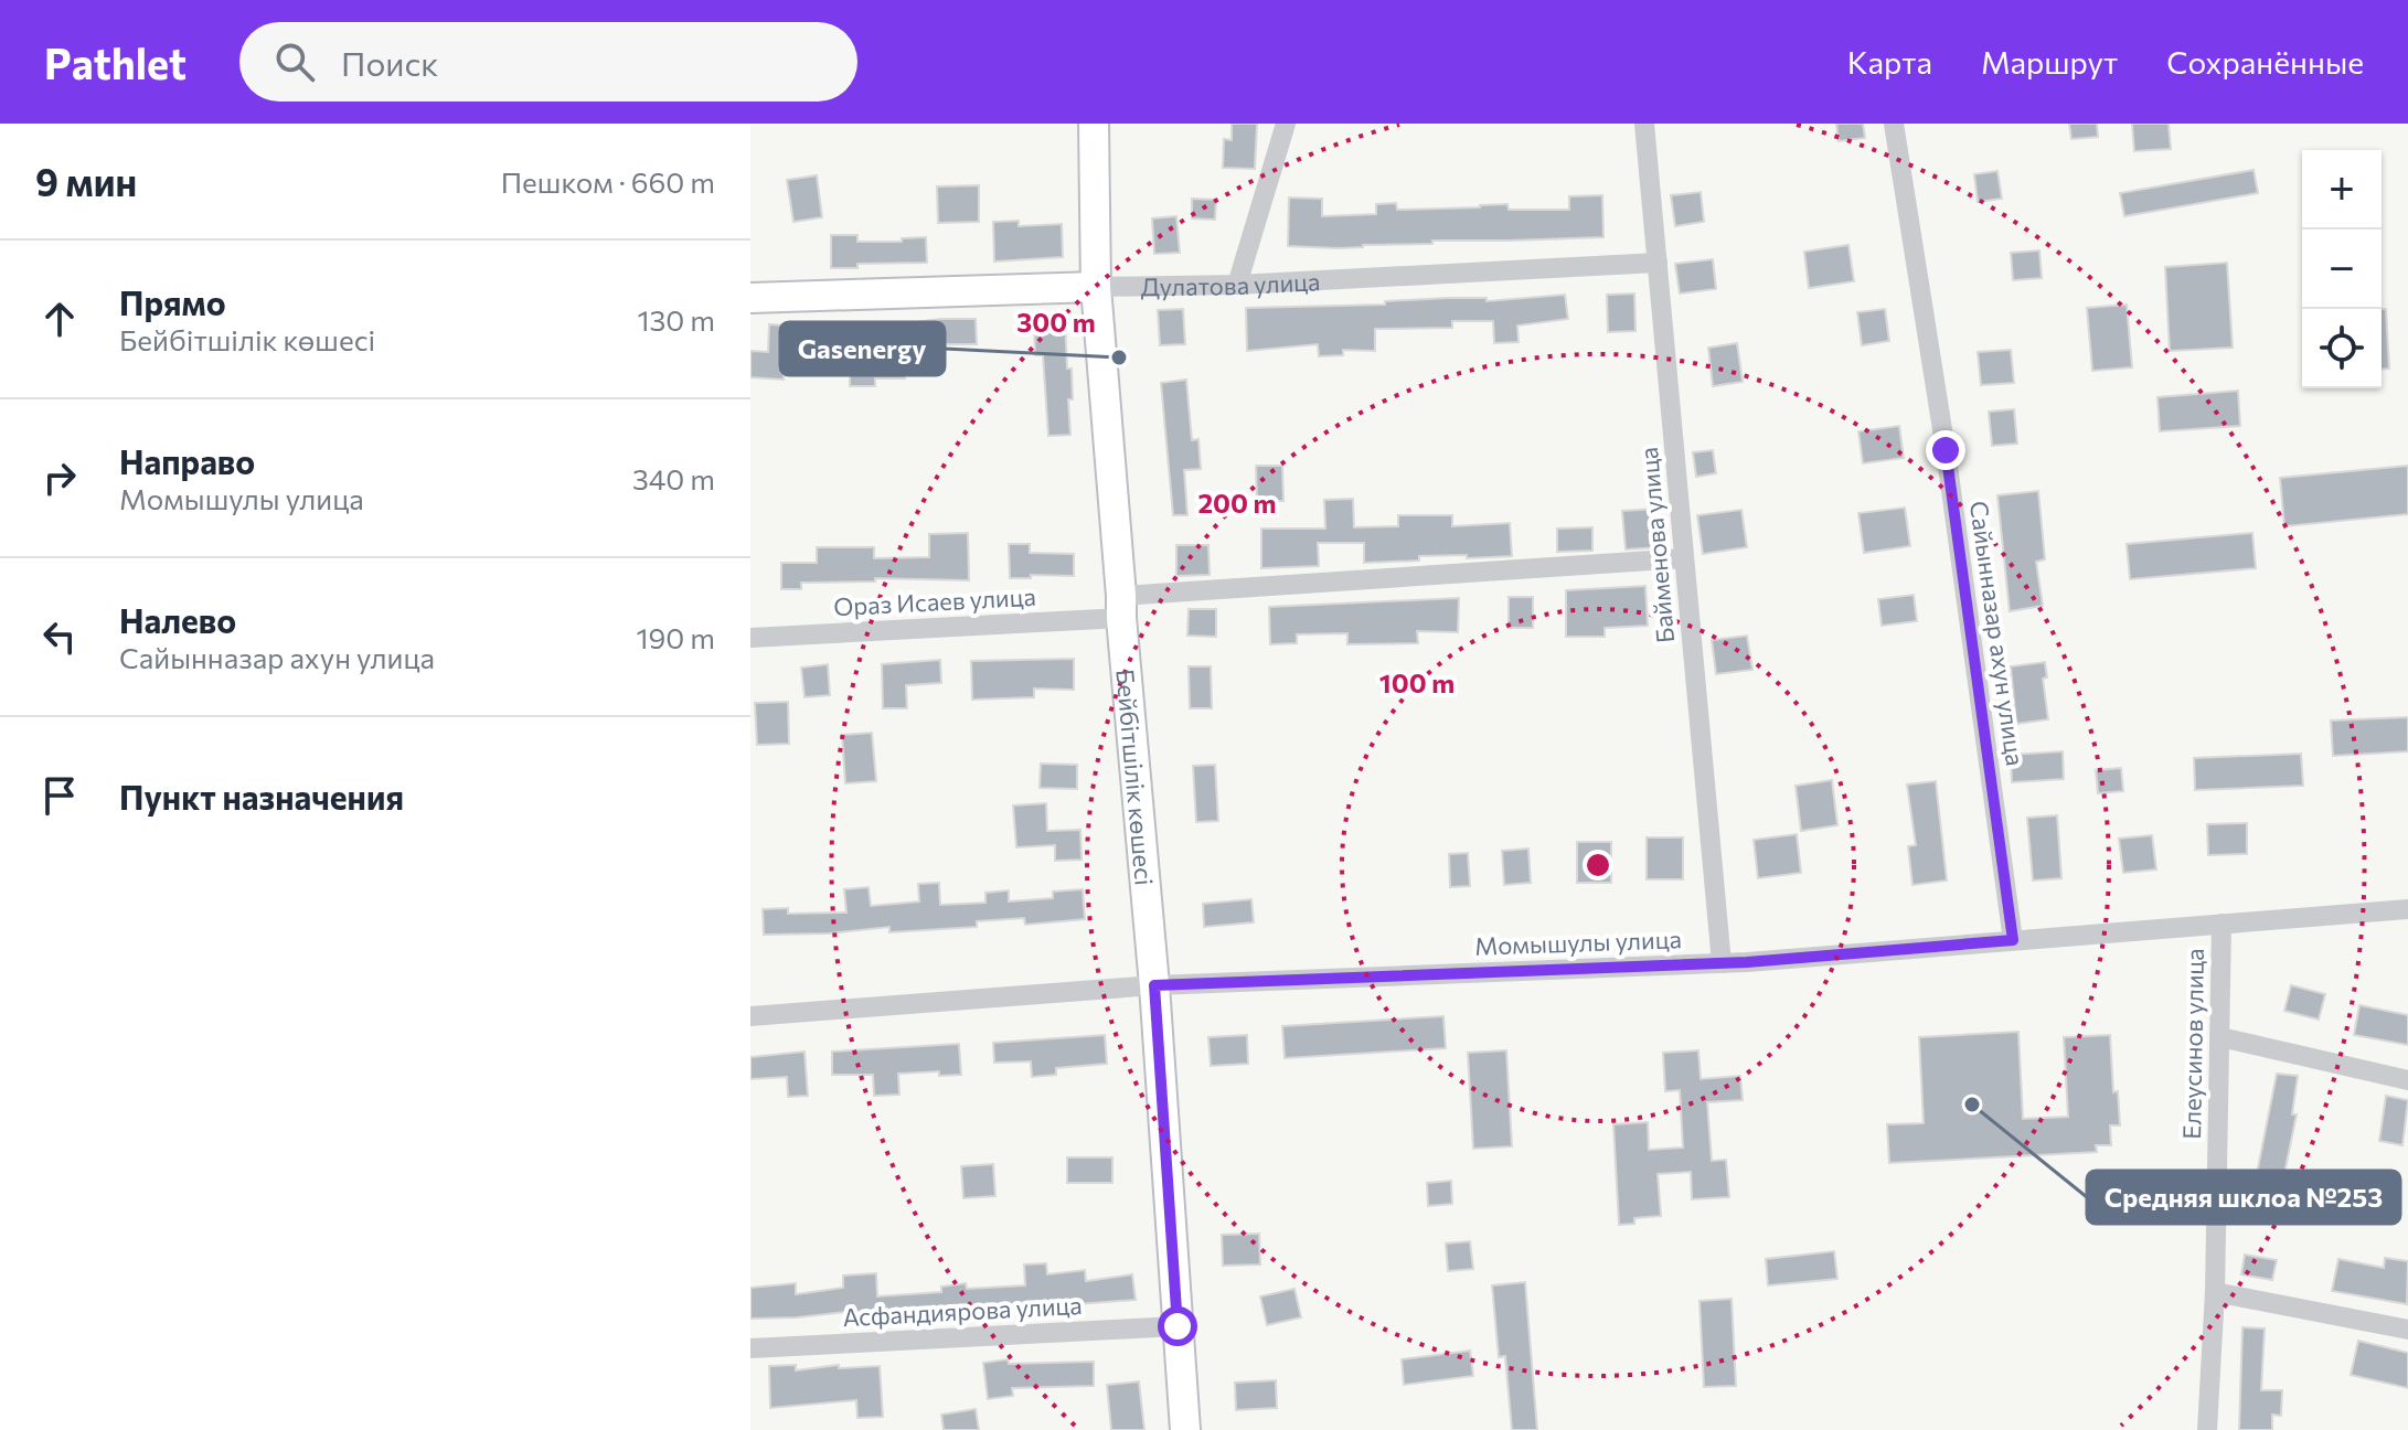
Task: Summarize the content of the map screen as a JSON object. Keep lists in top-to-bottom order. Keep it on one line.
{"streets":{"street":["Дулатова улица","Байменова улица","Ораз Исаев улица","Сайынназар ахун улица","Бейбітшілік көшесі","Момышулы улица","Елеусинов улица","Асфандиярова улица"]},"crossings":[["Дулатова улица","Байменова улица"],["Дулатова улица","Бейбітшілік көшесі"],["Байменова улица","Ораз Исаев улица"],["Байменова улица","Момышулы улица"],["Ораз Исаев улица","Бейбітшілік көшесі"],["Сайынназар ахун улица","Момышулы улица"],["Бейбітшілік көшесі","Момышулы улица"],["Бейбітшілік көшесі","Асфандиярова улица"],["Момышулы улица","Елеусинов улица"]],"places":["Gasenergy","Средняя шклоа №253"],"page":{"header":"Pathlet","search":"Поиск","nav":["Карта","Маршрут","Сохранённые"],"heading":["9 мин","Пешком · 660 m"],"map_buttons":["+","−"],"list":[["Прямо","Бейбітшілік көшесі","130 m"],["Направо","Момышулы улица","340 m"],["Налево","Сайынназар ахун улица","190 m"],"Пункт назначения"]},"rings":["300 m","200 m","100 m"]}
